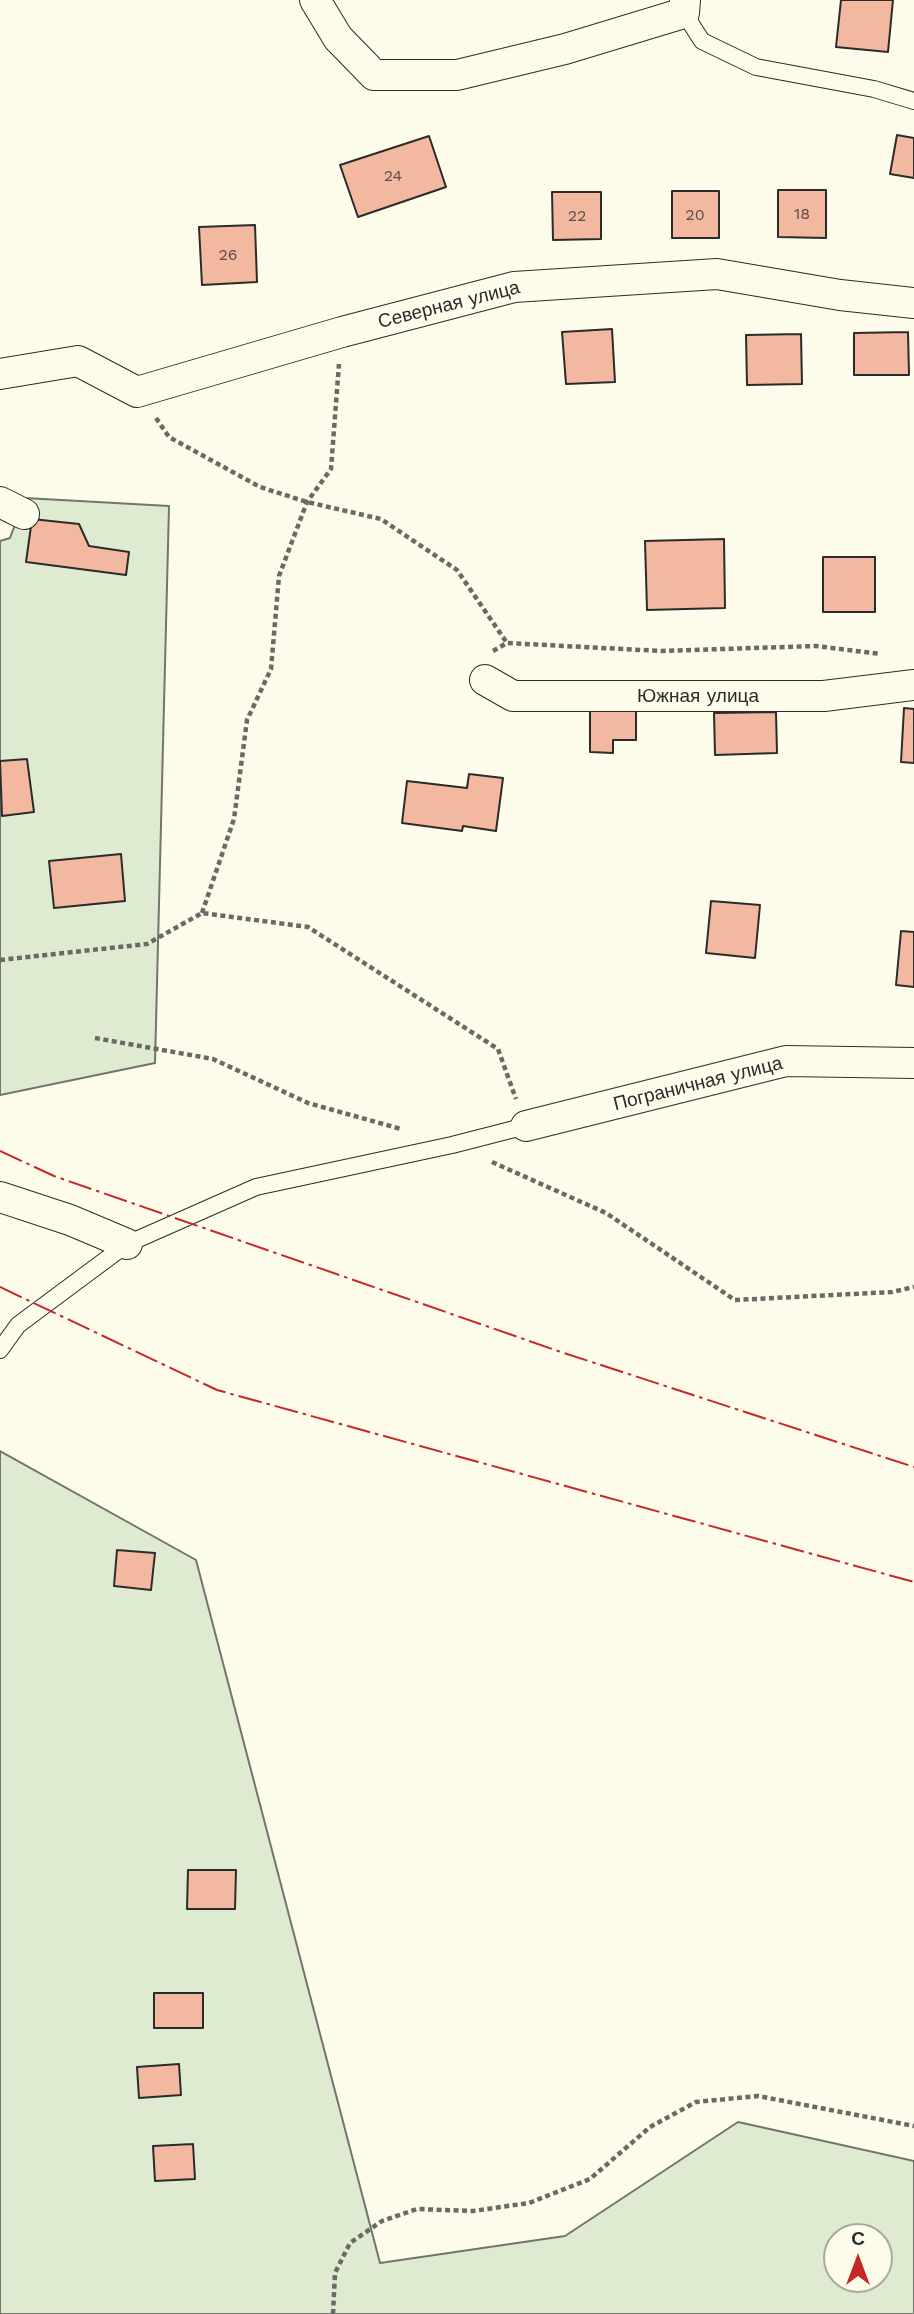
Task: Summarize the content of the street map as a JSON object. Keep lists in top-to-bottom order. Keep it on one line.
{"streets":{"street":["Северная улица","Южная улица","Пограничная улица"]},"house_numbers":["24","18","20","22","26"],"north":"top"}
